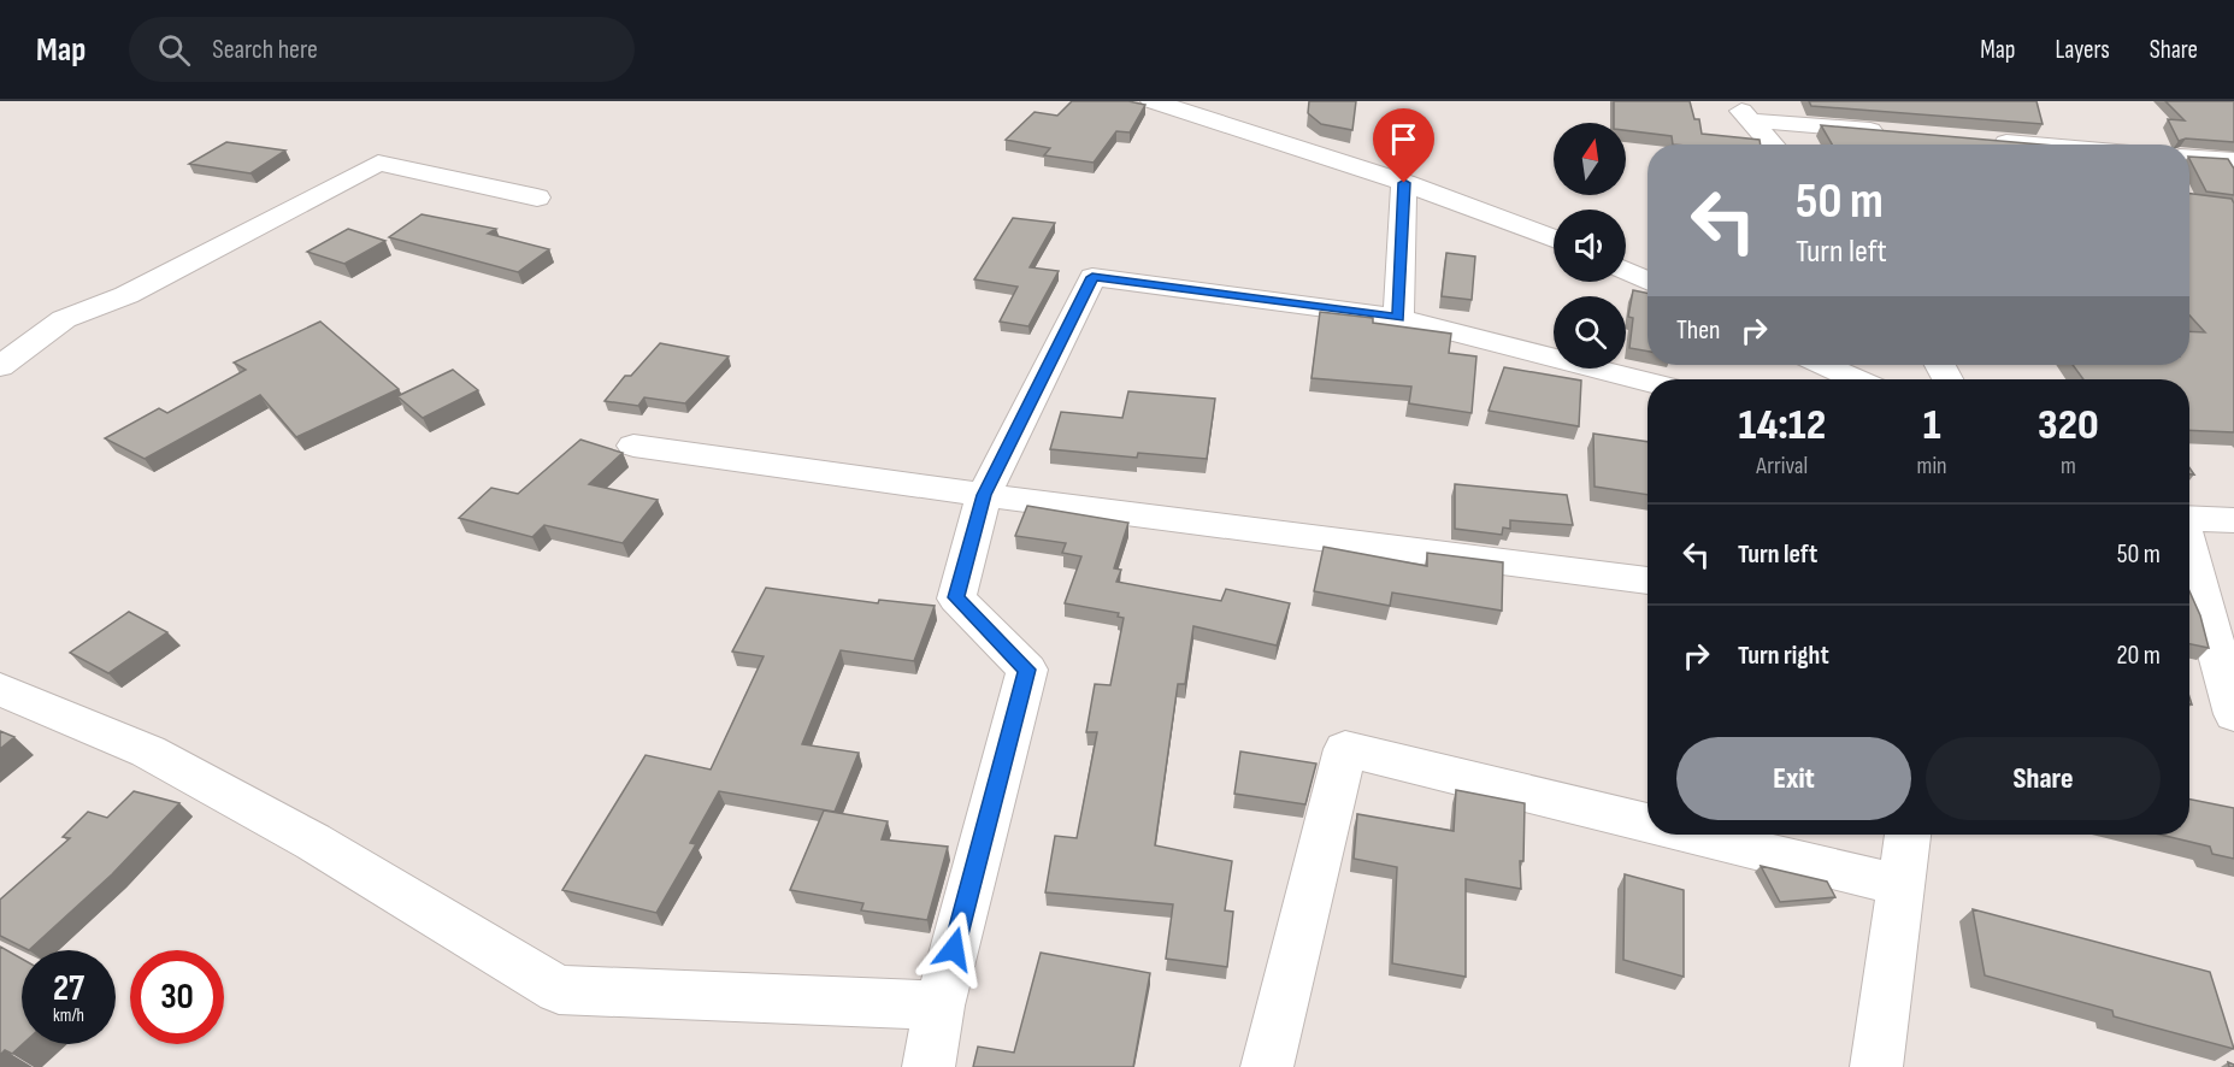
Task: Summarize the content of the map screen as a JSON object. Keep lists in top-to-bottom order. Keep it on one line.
{"north":"top","page":{"header":"Map","search":"Search here","nav":["Map","Layers","Share"],"turn":["50 m","Turn left"],"then":"Then","eta":["14:12","Arrival","1","min","320","m"],"list":[{"name":"Turn left","value":"50 m"},{"name":"Turn right","value":"20 m"}],"buttons":["Exit","Share"],"speed":"27 km/h","limit":"30"}}
